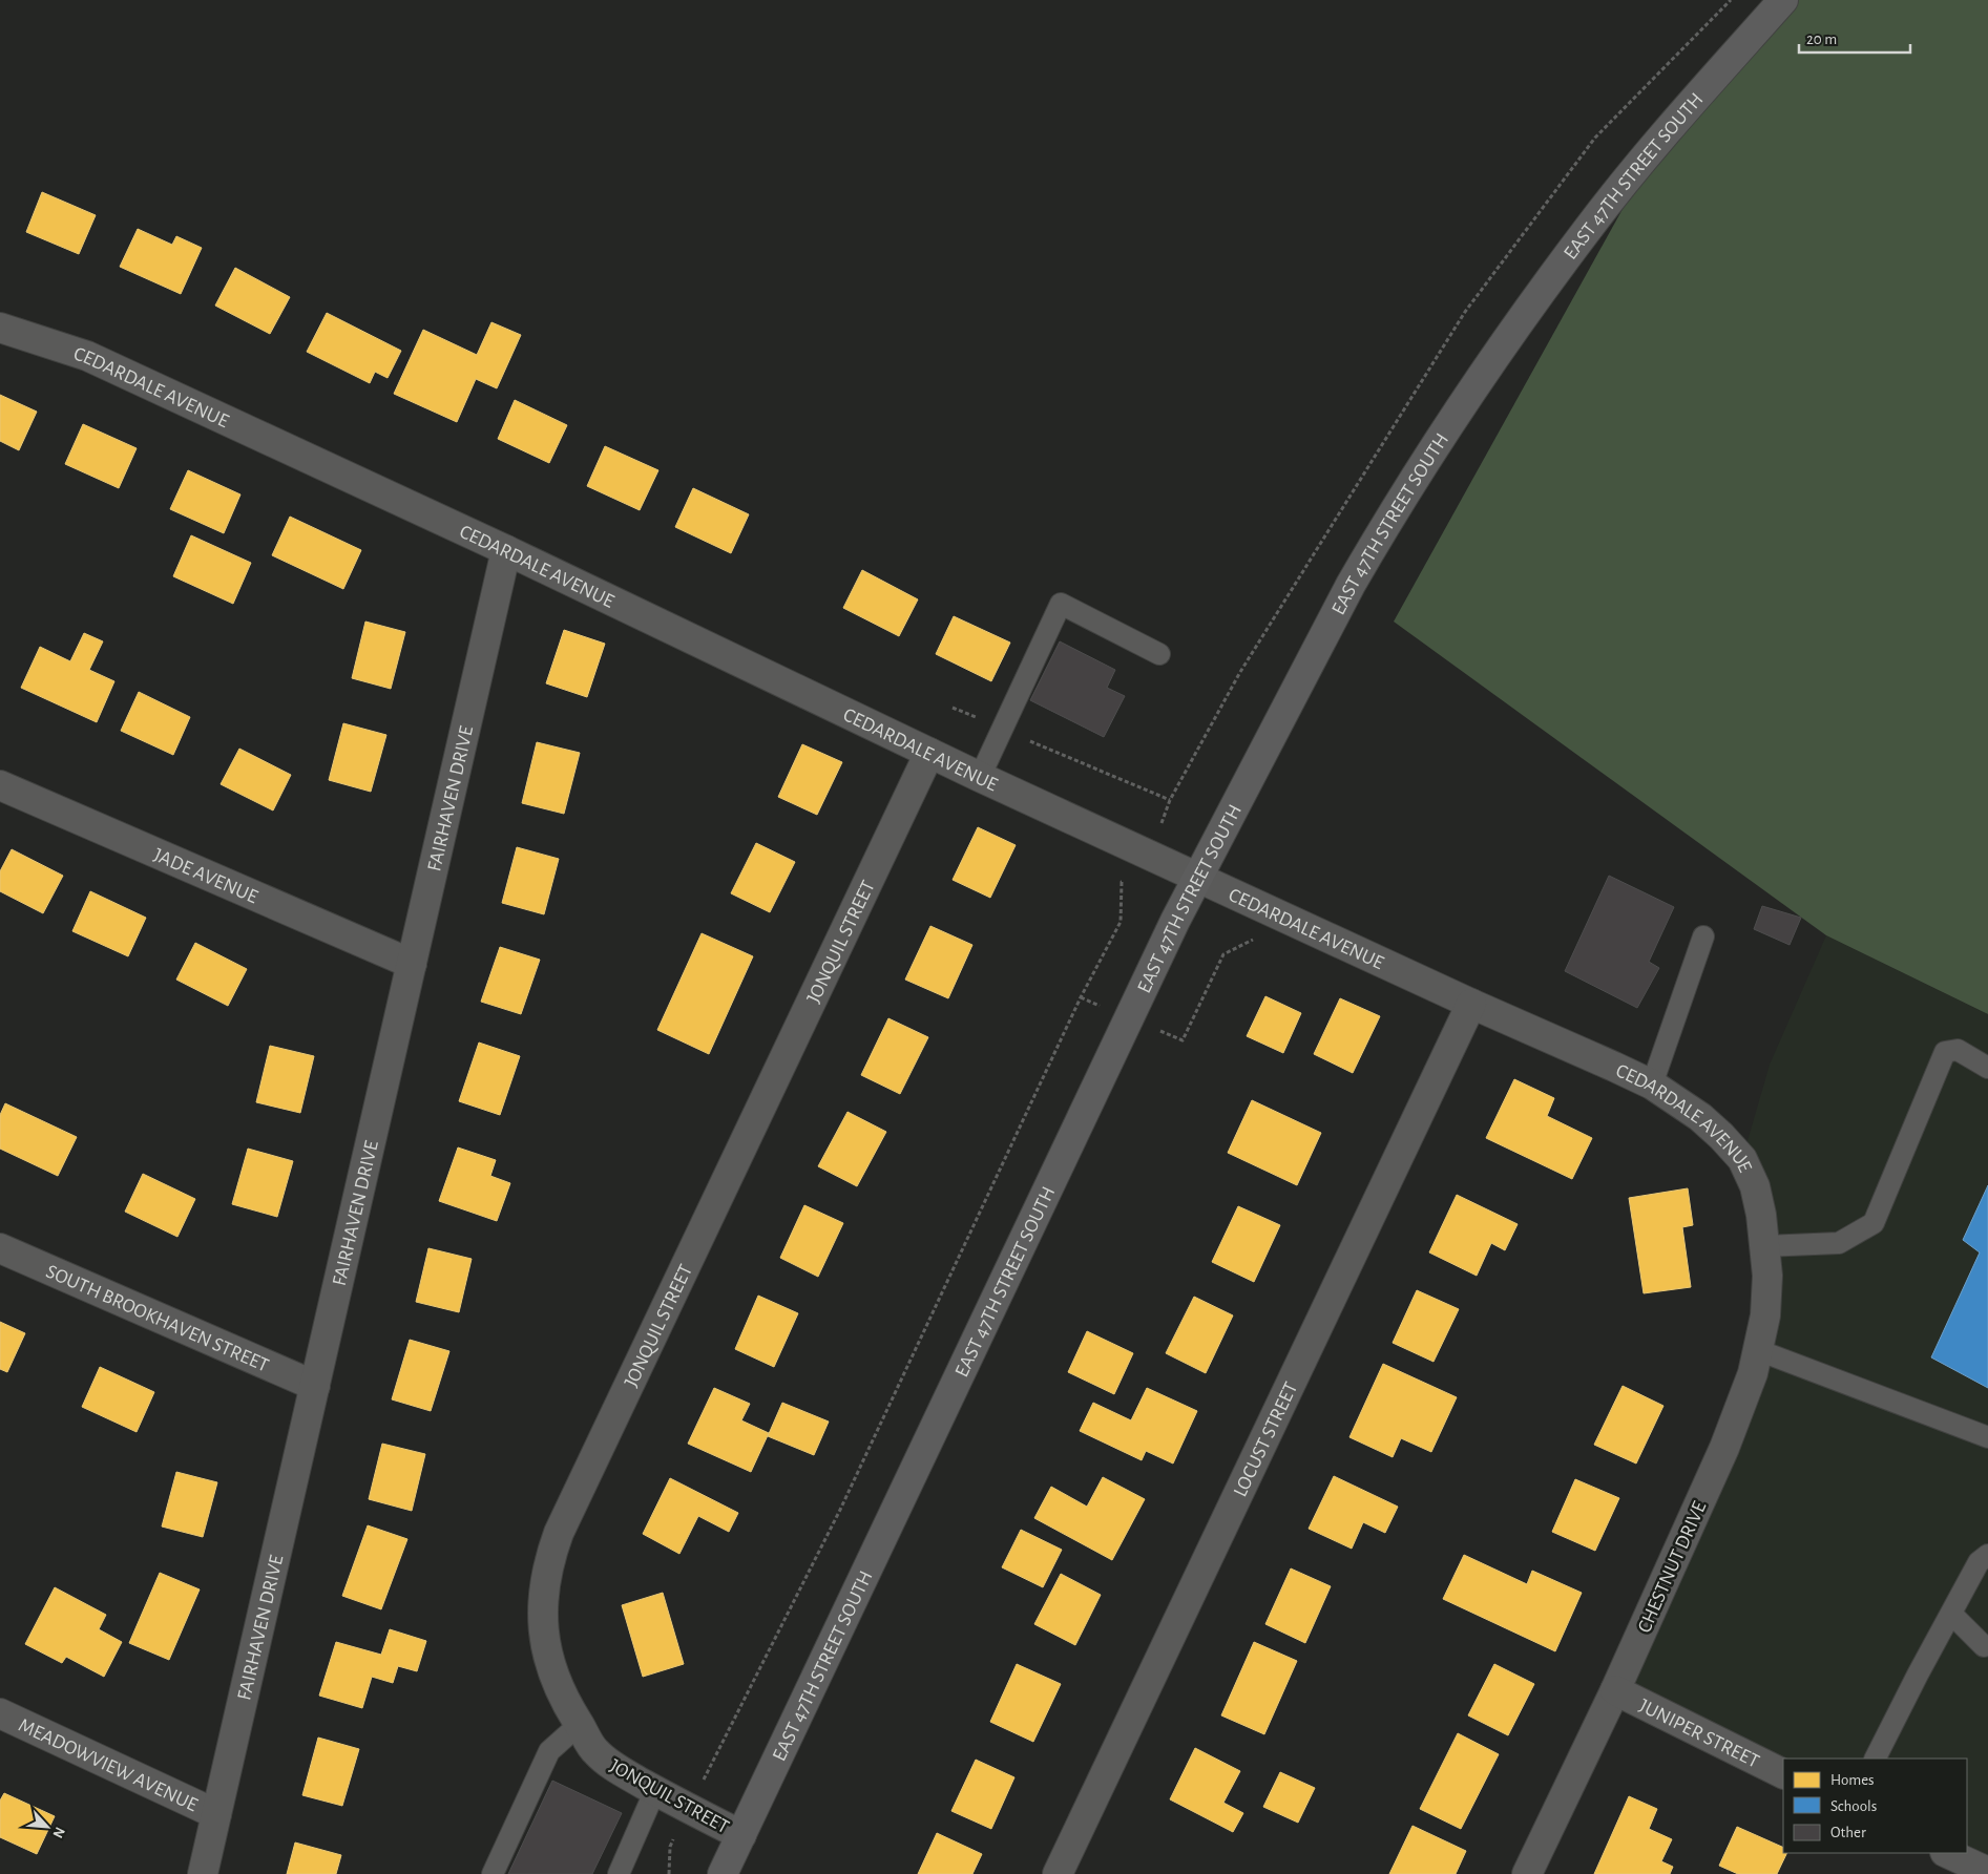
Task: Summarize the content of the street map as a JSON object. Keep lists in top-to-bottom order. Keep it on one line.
{"streets":{"main road":["EAST 47TH STREET SOUTH"],"street":["CEDARDALE AVENUE","FAIRHAVEN DRIVE","JADE AVENUE","JONQUIL STREET","SOUTH BROOKHAVEN STREET","LOCUST STREET","CHESTNUT DRIVE","JUNIPER STREET","MEADOWVIEW AVENUE"]},"crossings":[["EAST 47TH STREET SOUTH","CEDARDALE AVENUE"],["EAST 47TH STREET SOUTH","JONQUIL STREET"],["CEDARDALE AVENUE","FAIRHAVEN DRIVE"],["CEDARDALE AVENUE","JONQUIL STREET"],["CEDARDALE AVENUE","LOCUST STREET"],["CEDARDALE AVENUE","CHESTNUT DRIVE"],["FAIRHAVEN DRIVE","JADE AVENUE"],["FAIRHAVEN DRIVE","SOUTH BROOKHAVEN STREET"],["FAIRHAVEN DRIVE","MEADOWVIEW AVENUE"],["CHESTNUT DRIVE","JUNIPER STREET"]],"legend":["Homes","Schools","Other"],"scale_bar":"20 m","north":"bottom right"}
